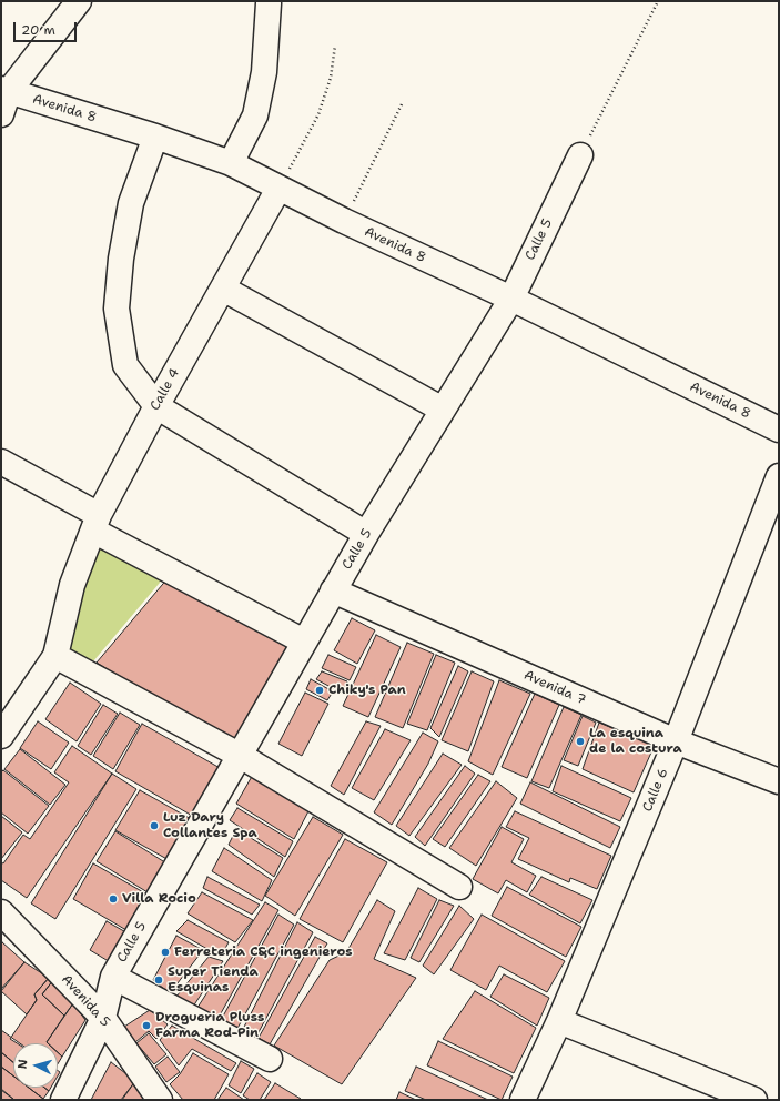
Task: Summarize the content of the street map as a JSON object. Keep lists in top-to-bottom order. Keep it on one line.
{"streets":{"street":["Avenida 8","Calle 5","Calle 4","Avenida 7","Calle 6","Avenida 5"]},"crossings":[["Avenida 8","Calle 5"],["Avenida 8","Calle 4"],["Calle 5","Avenida 7"],["Calle 5","Avenida 5"],["Avenida 7","Calle 6"]],"places":["Chiky's Pan","La esquina de la costura","Luz Dary Collantes Spa","Villa Rocio","Ferreteria C&C ingenieros","Super Tienda Esquinas","Drogueria Pluss Farma Rod-Pin"],"scale_bar":"20 m","north":"left"}
